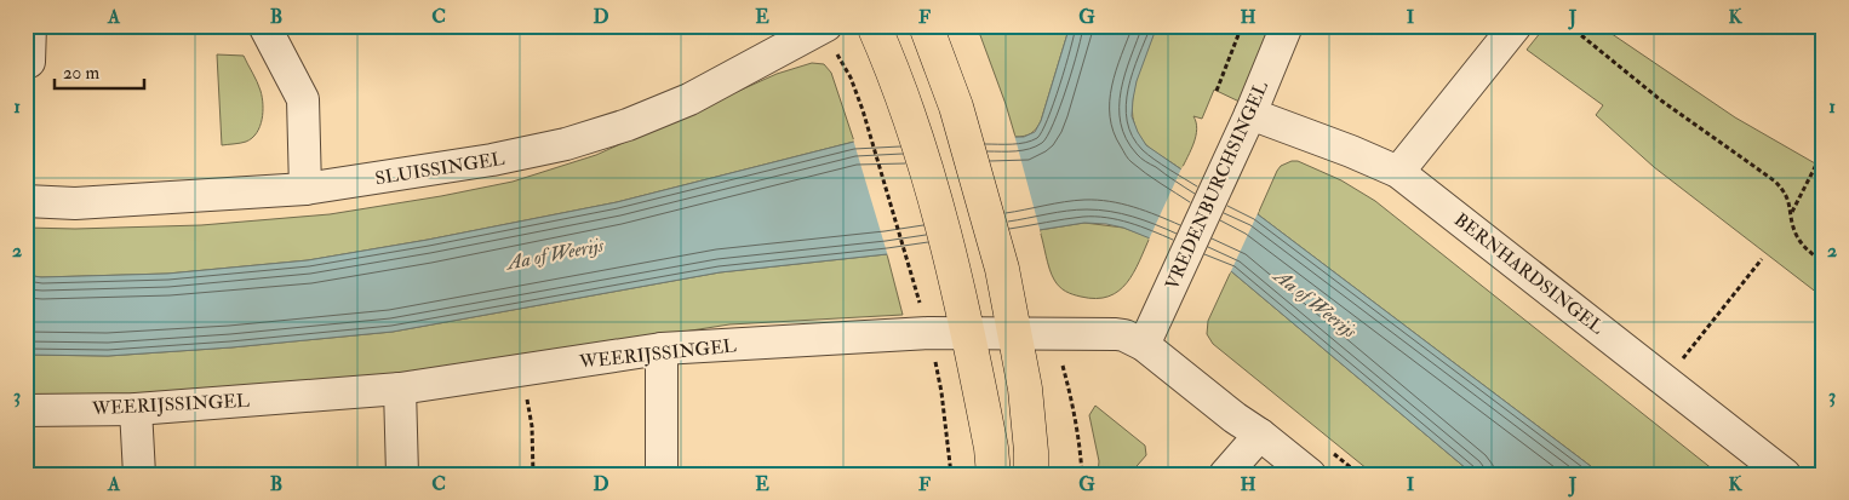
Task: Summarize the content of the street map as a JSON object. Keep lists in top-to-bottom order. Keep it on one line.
{"streets":{"street":["SLUISSINGEL","VREDENBURCHSINGEL","BERNHARDSINGEL","WEERIJSSINGEL"]},"crossings":[["VREDENBURCHSINGEL","BERNHARDSINGEL"],["VREDENBURCHSINGEL","WEERIJSSINGEL"]],"water":["Aa of Weerijs"],"scale_bar":"20 m","grid":{"columns":["A","B","C","D","E","F","G","H","I","J","K"],"rows":["1","2","3"]}}
